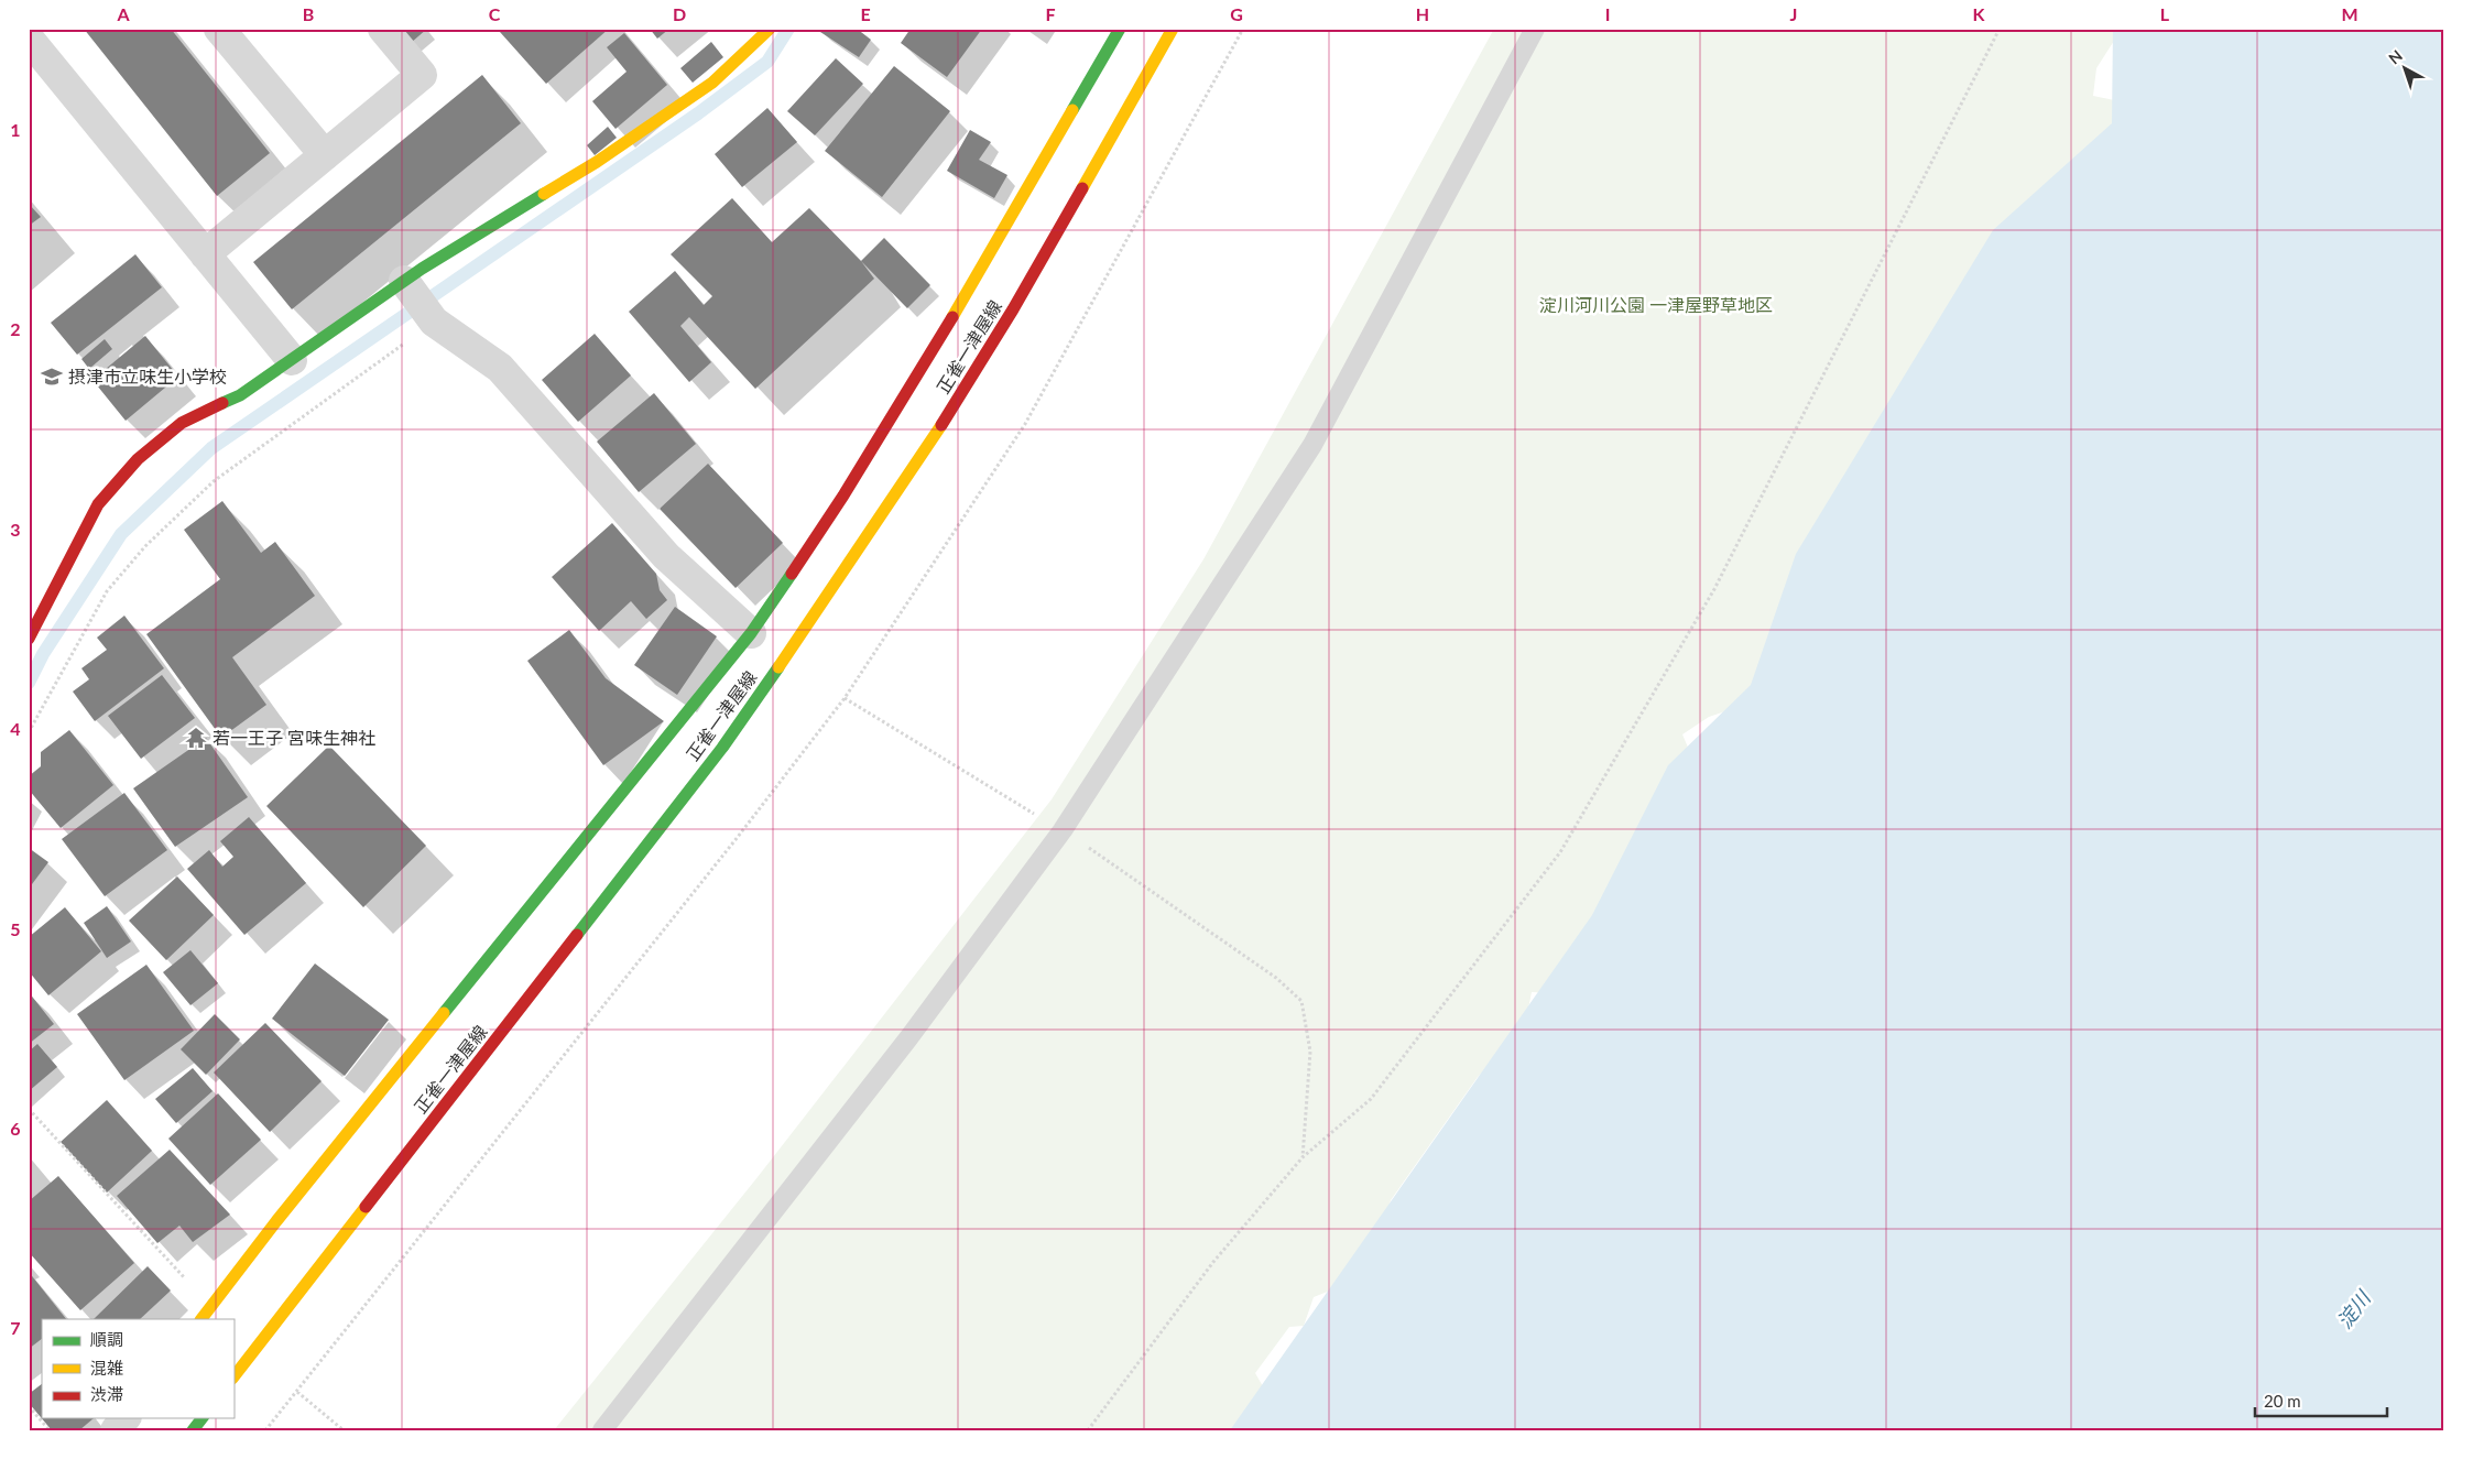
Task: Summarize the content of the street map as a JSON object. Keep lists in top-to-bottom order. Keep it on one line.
{"streets":{"street":["正雀一津屋線"]},"water":["淀川"],"parks":["淀川河川公園 一津屋野草地区"],"places":{"school or university":["摂津市立味生小学校"],"temple":["若一王子 宮味生神社"]},"legend":["順調","混雑","渋滞"],"scale_bar":"20 m","north":"top left","grid":{"columns":["A","B","C","D","E","F","G","H","I","J","K","L","M"],"rows":["1","2","3","4","5","6","7"]}}
